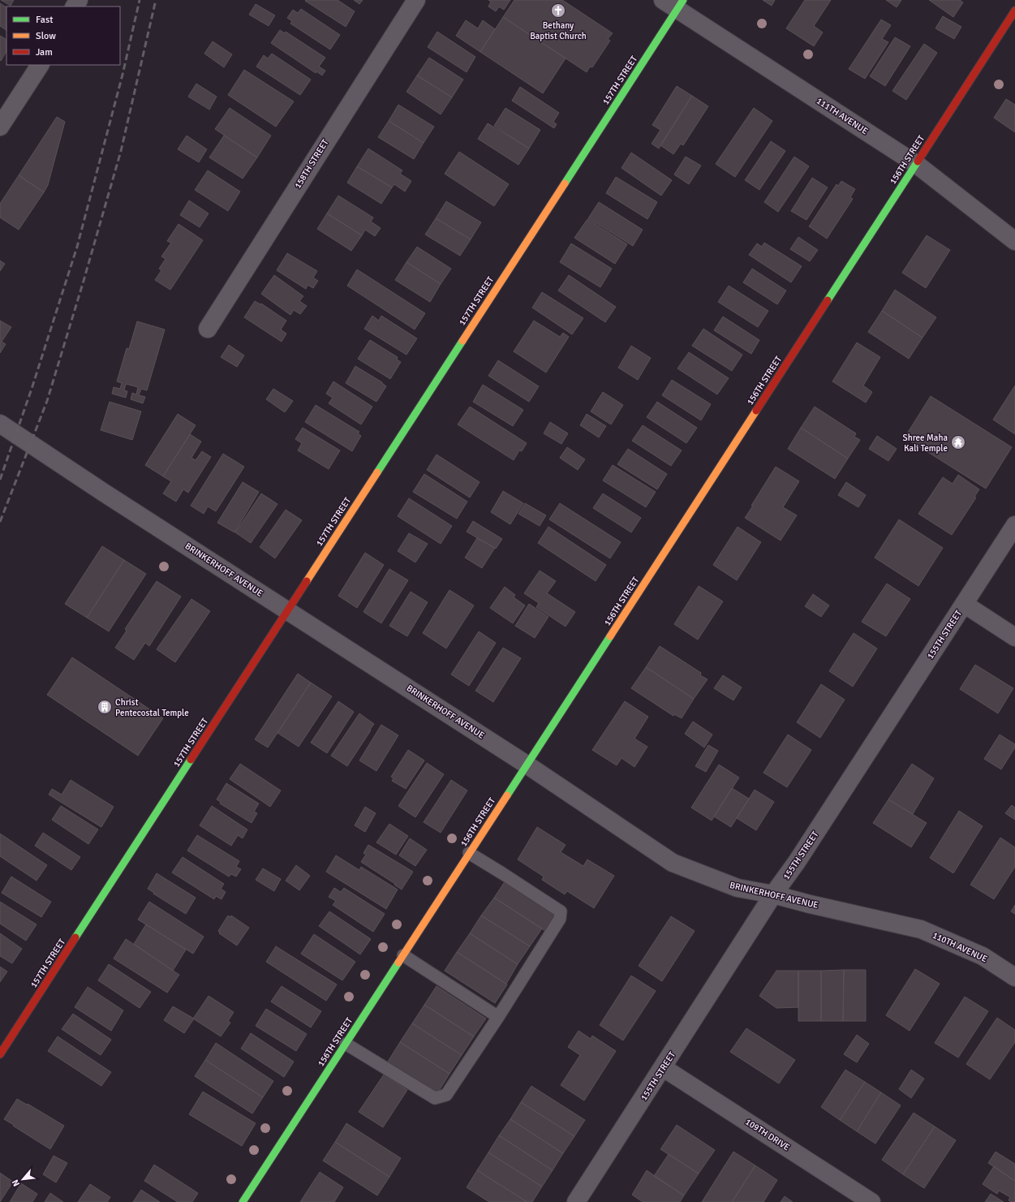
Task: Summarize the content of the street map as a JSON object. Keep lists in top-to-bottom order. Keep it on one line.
{"streets":{"street":["157TH STREET","111TH AVENUE","156TH STREET","158TH STREET","BRINKERHOFF AVENUE","155TH STREET","110TH AVENUE","109TH DRIVE"]},"crossings":[["157TH STREET","111TH AVENUE"],["157TH STREET","BRINKERHOFF AVENUE"],["111TH AVENUE","156TH STREET"],["156TH STREET","BRINKERHOFF AVENUE"],["BRINKERHOFF AVENUE","155TH STREET"],["BRINKERHOFF AVENUE","110TH AVENUE"],["155TH STREET","109TH DRIVE"]],"places":{"church":["Bethany Baptist Church"],"temple":["Shree Maha Kali Temple"],"building":["Christ Pentecostal Temple"]},"legend":["Fast","Slow","Jam"],"north":"bottom left"}
